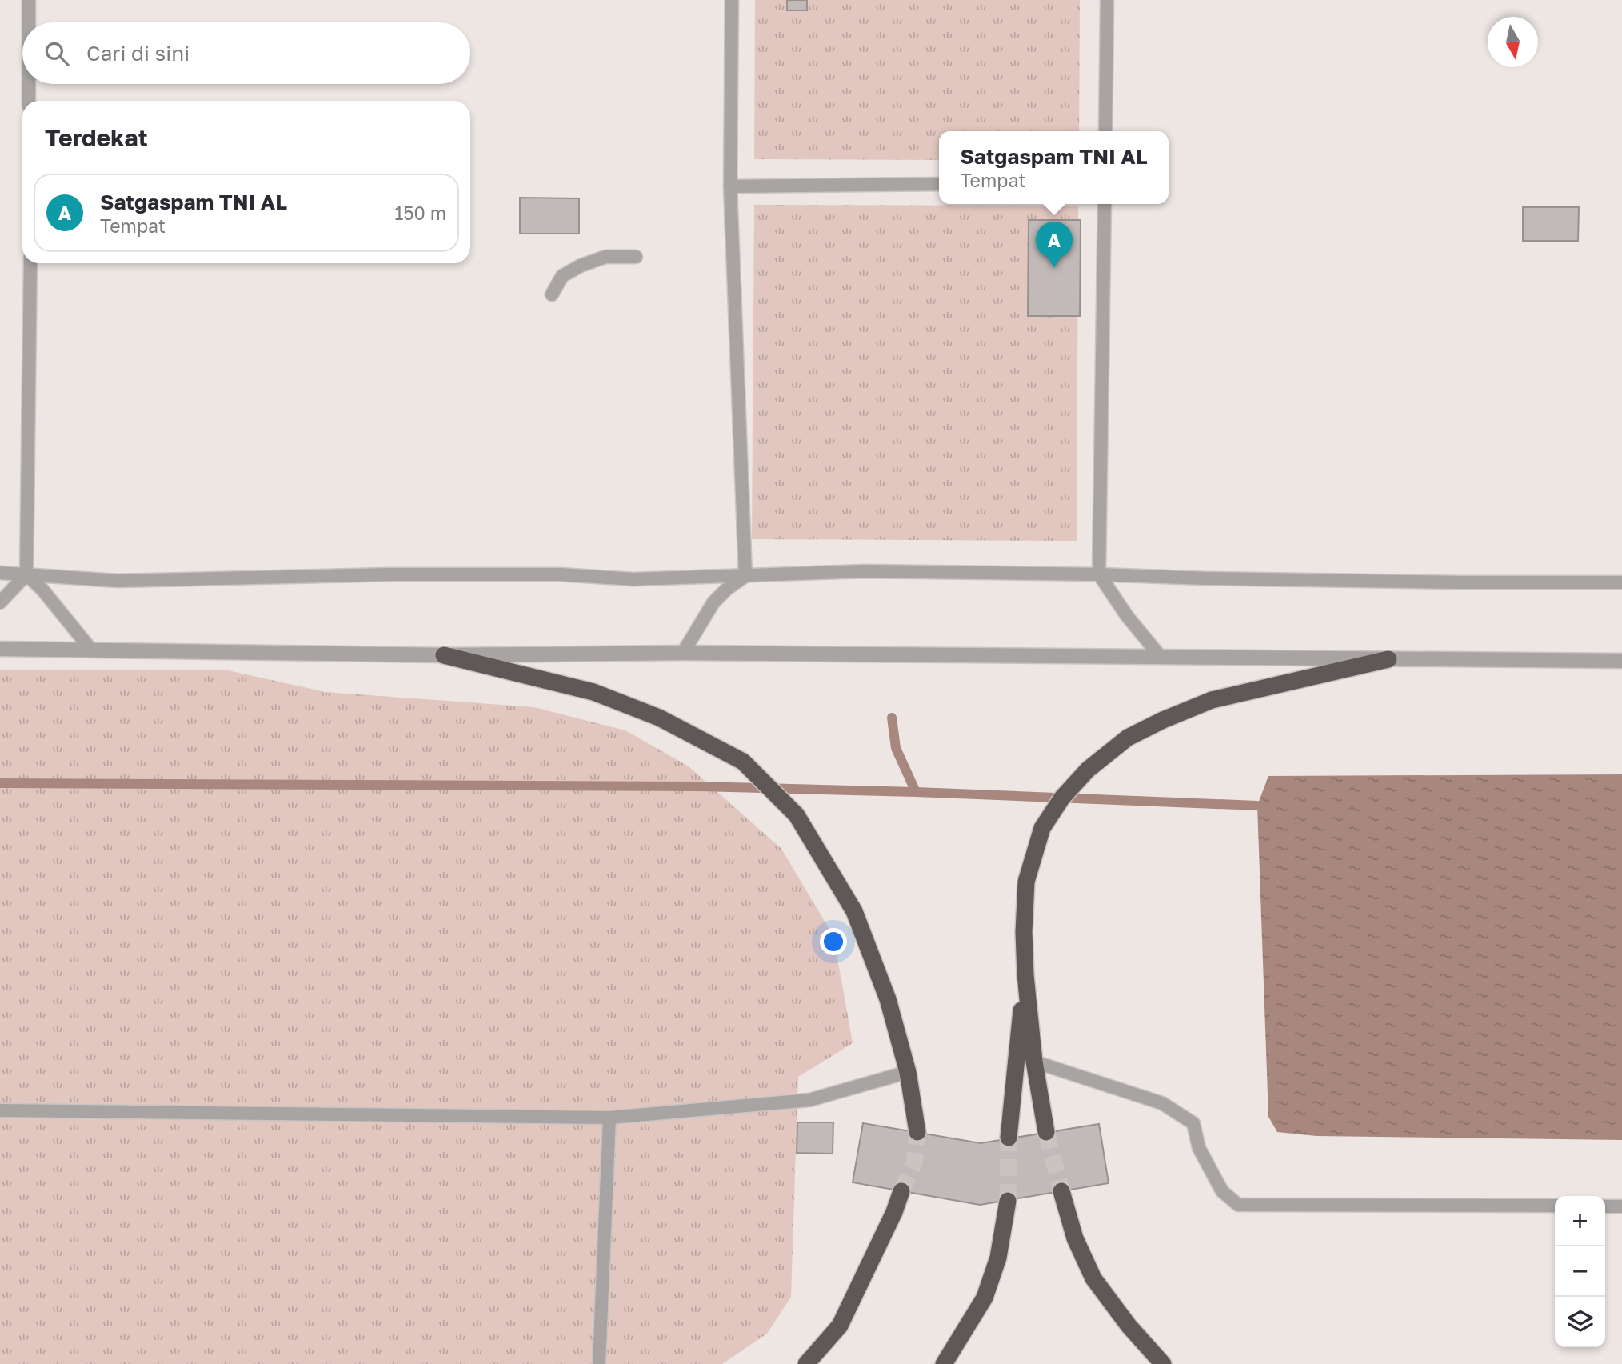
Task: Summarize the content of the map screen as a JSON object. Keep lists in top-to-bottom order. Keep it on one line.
{"north":"bottom","page":{"search":"Cari di sini","heading":"Terdekat","popup":["Satgaspam TNI AL","Tempat"],"list":[{"mark":"A","name":"Satgaspam TNI AL","note":"Tempat","value":"150 m"}],"pins":"A","map_buttons":["+","−"]}}
